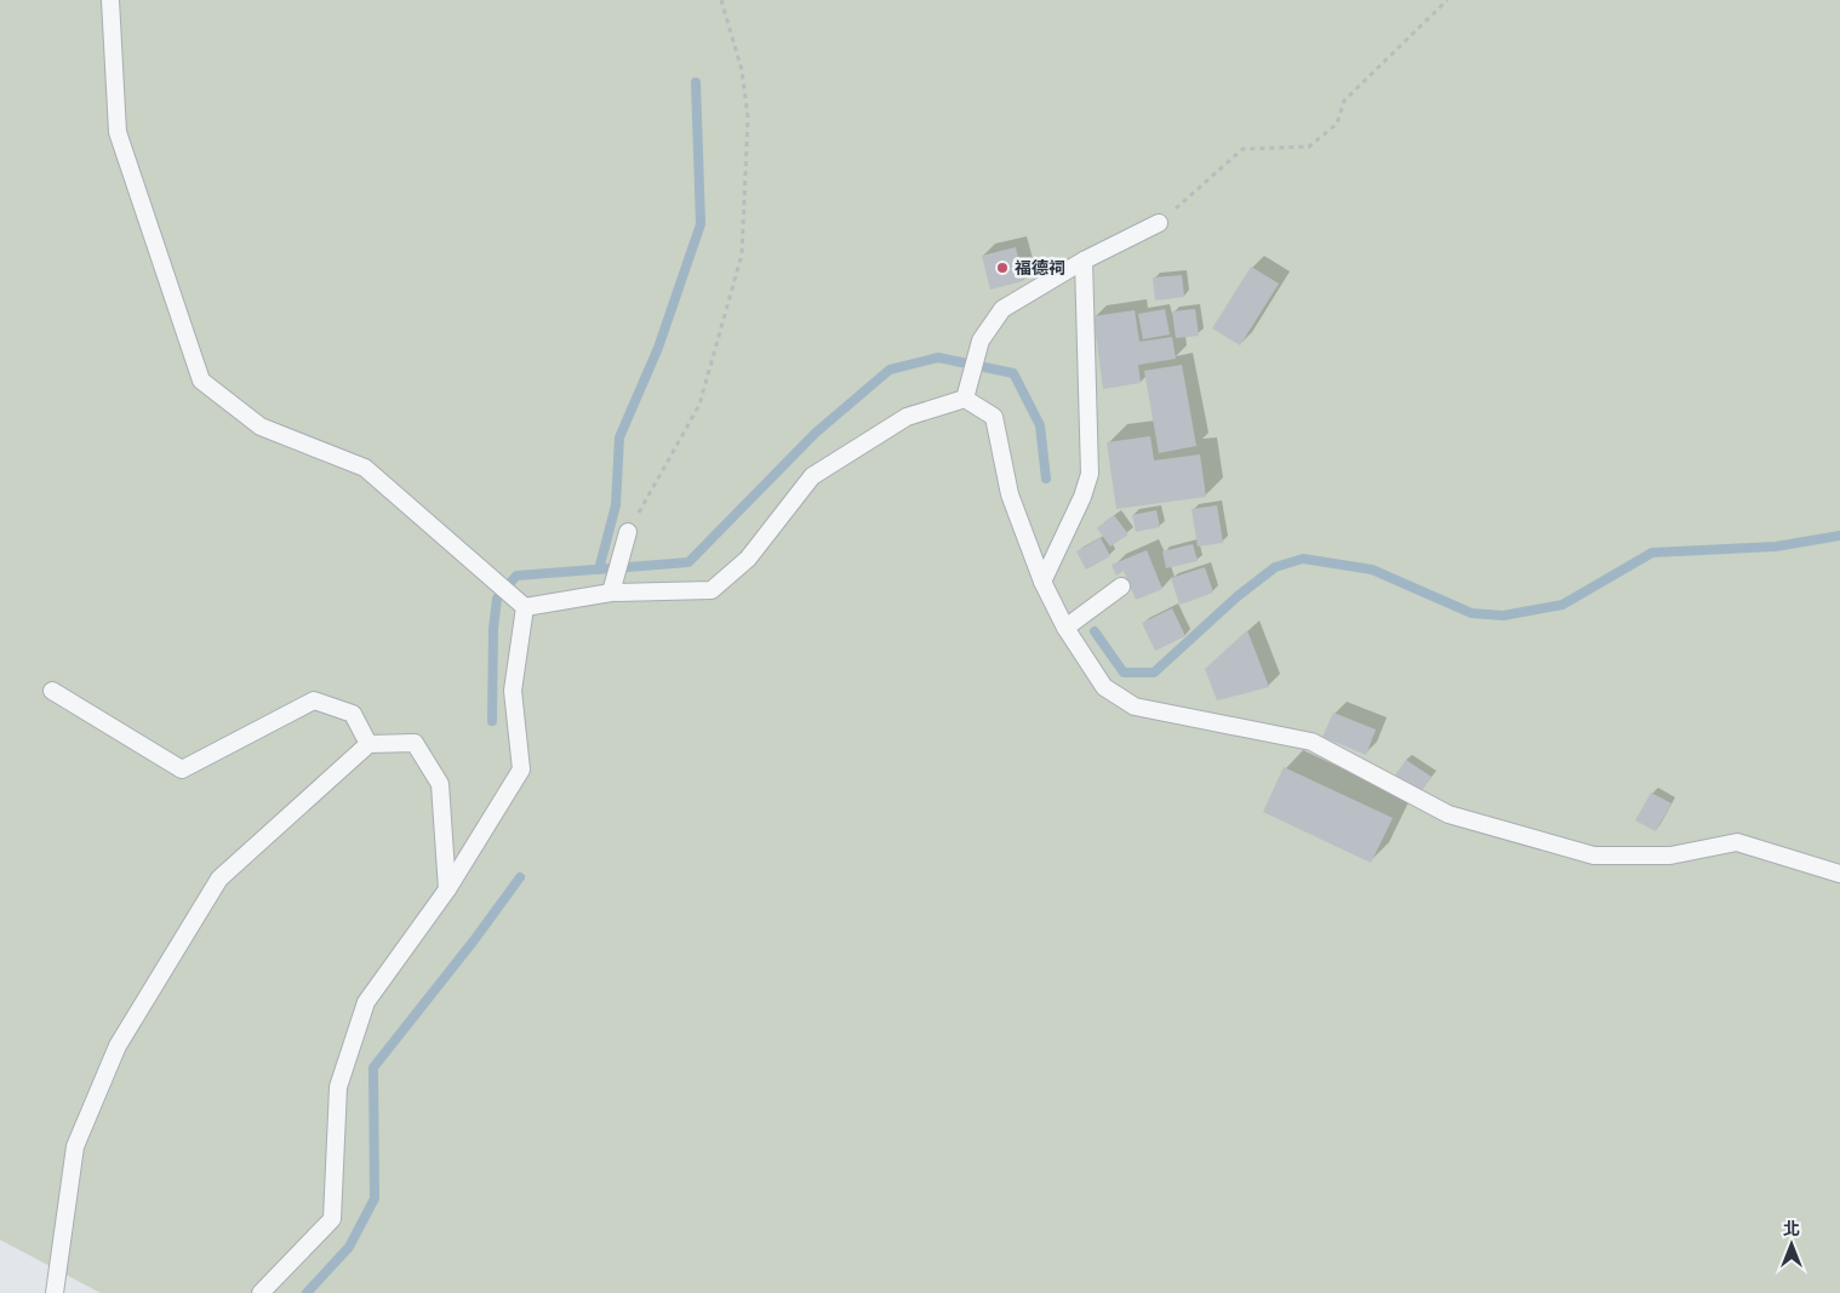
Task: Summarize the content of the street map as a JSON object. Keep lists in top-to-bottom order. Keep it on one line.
{"places":["福德祠"],"north":"top"}
